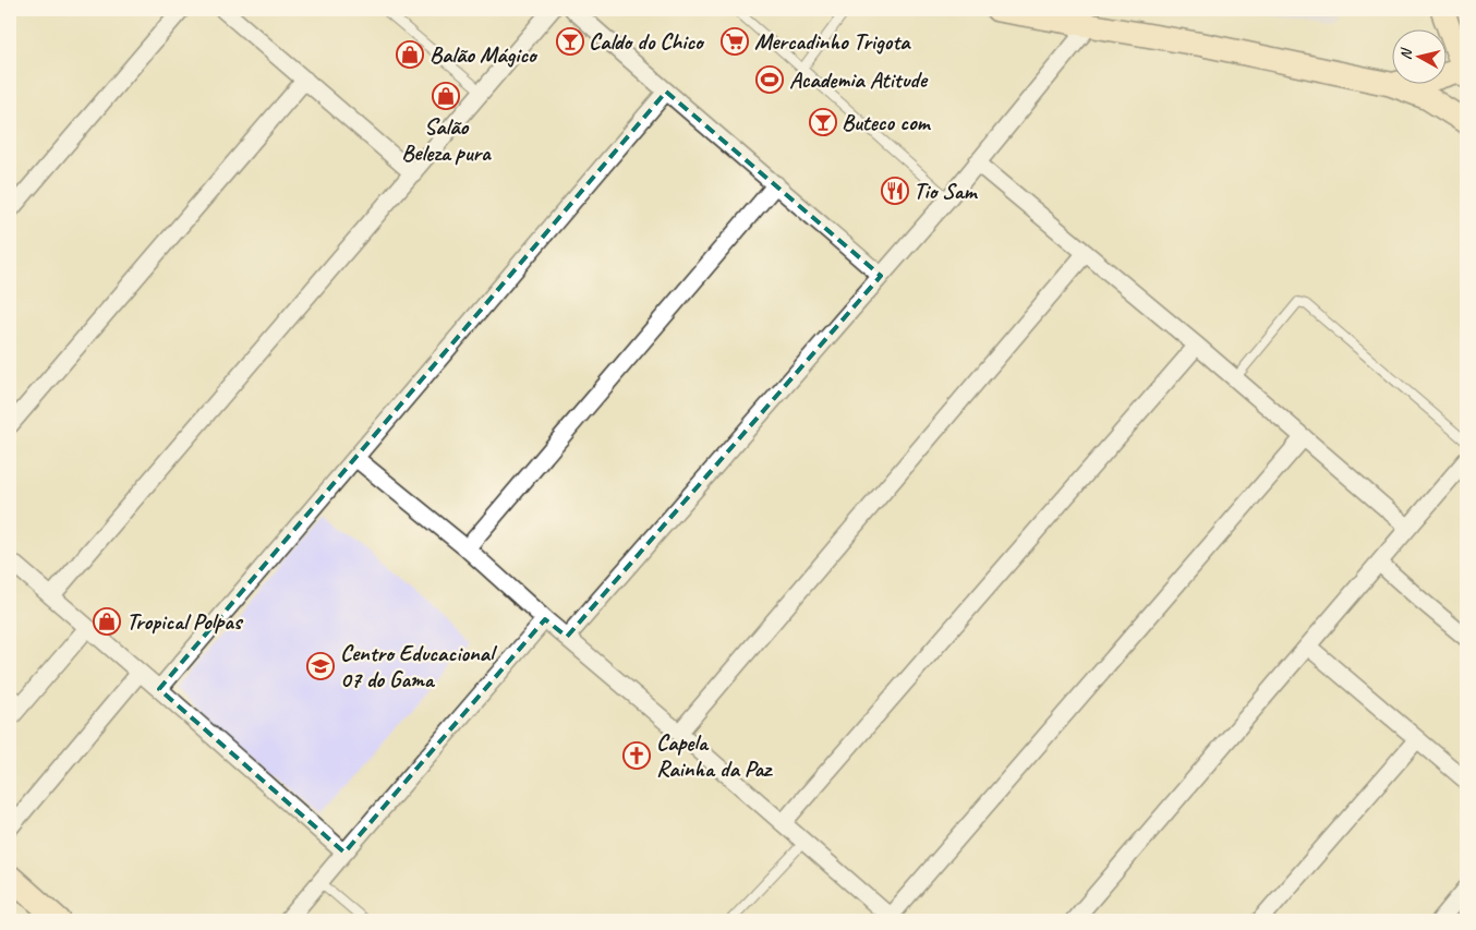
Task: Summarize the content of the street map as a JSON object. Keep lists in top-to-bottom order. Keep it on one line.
{"places":{"bar":["Caldo do Chico","Buteco com"],"supermarket":["Mercadinho Trigota"],"shop":["Balão Mágico","Salão Beleza pura","Tropical Polpas"],"sports":["Academia Atitude"],"restaurant":["Tio Sam"],"school or university":["Centro Educacional 07 do Gama"],"church":["Capela Rainha da Paz"]},"north":"left"}
